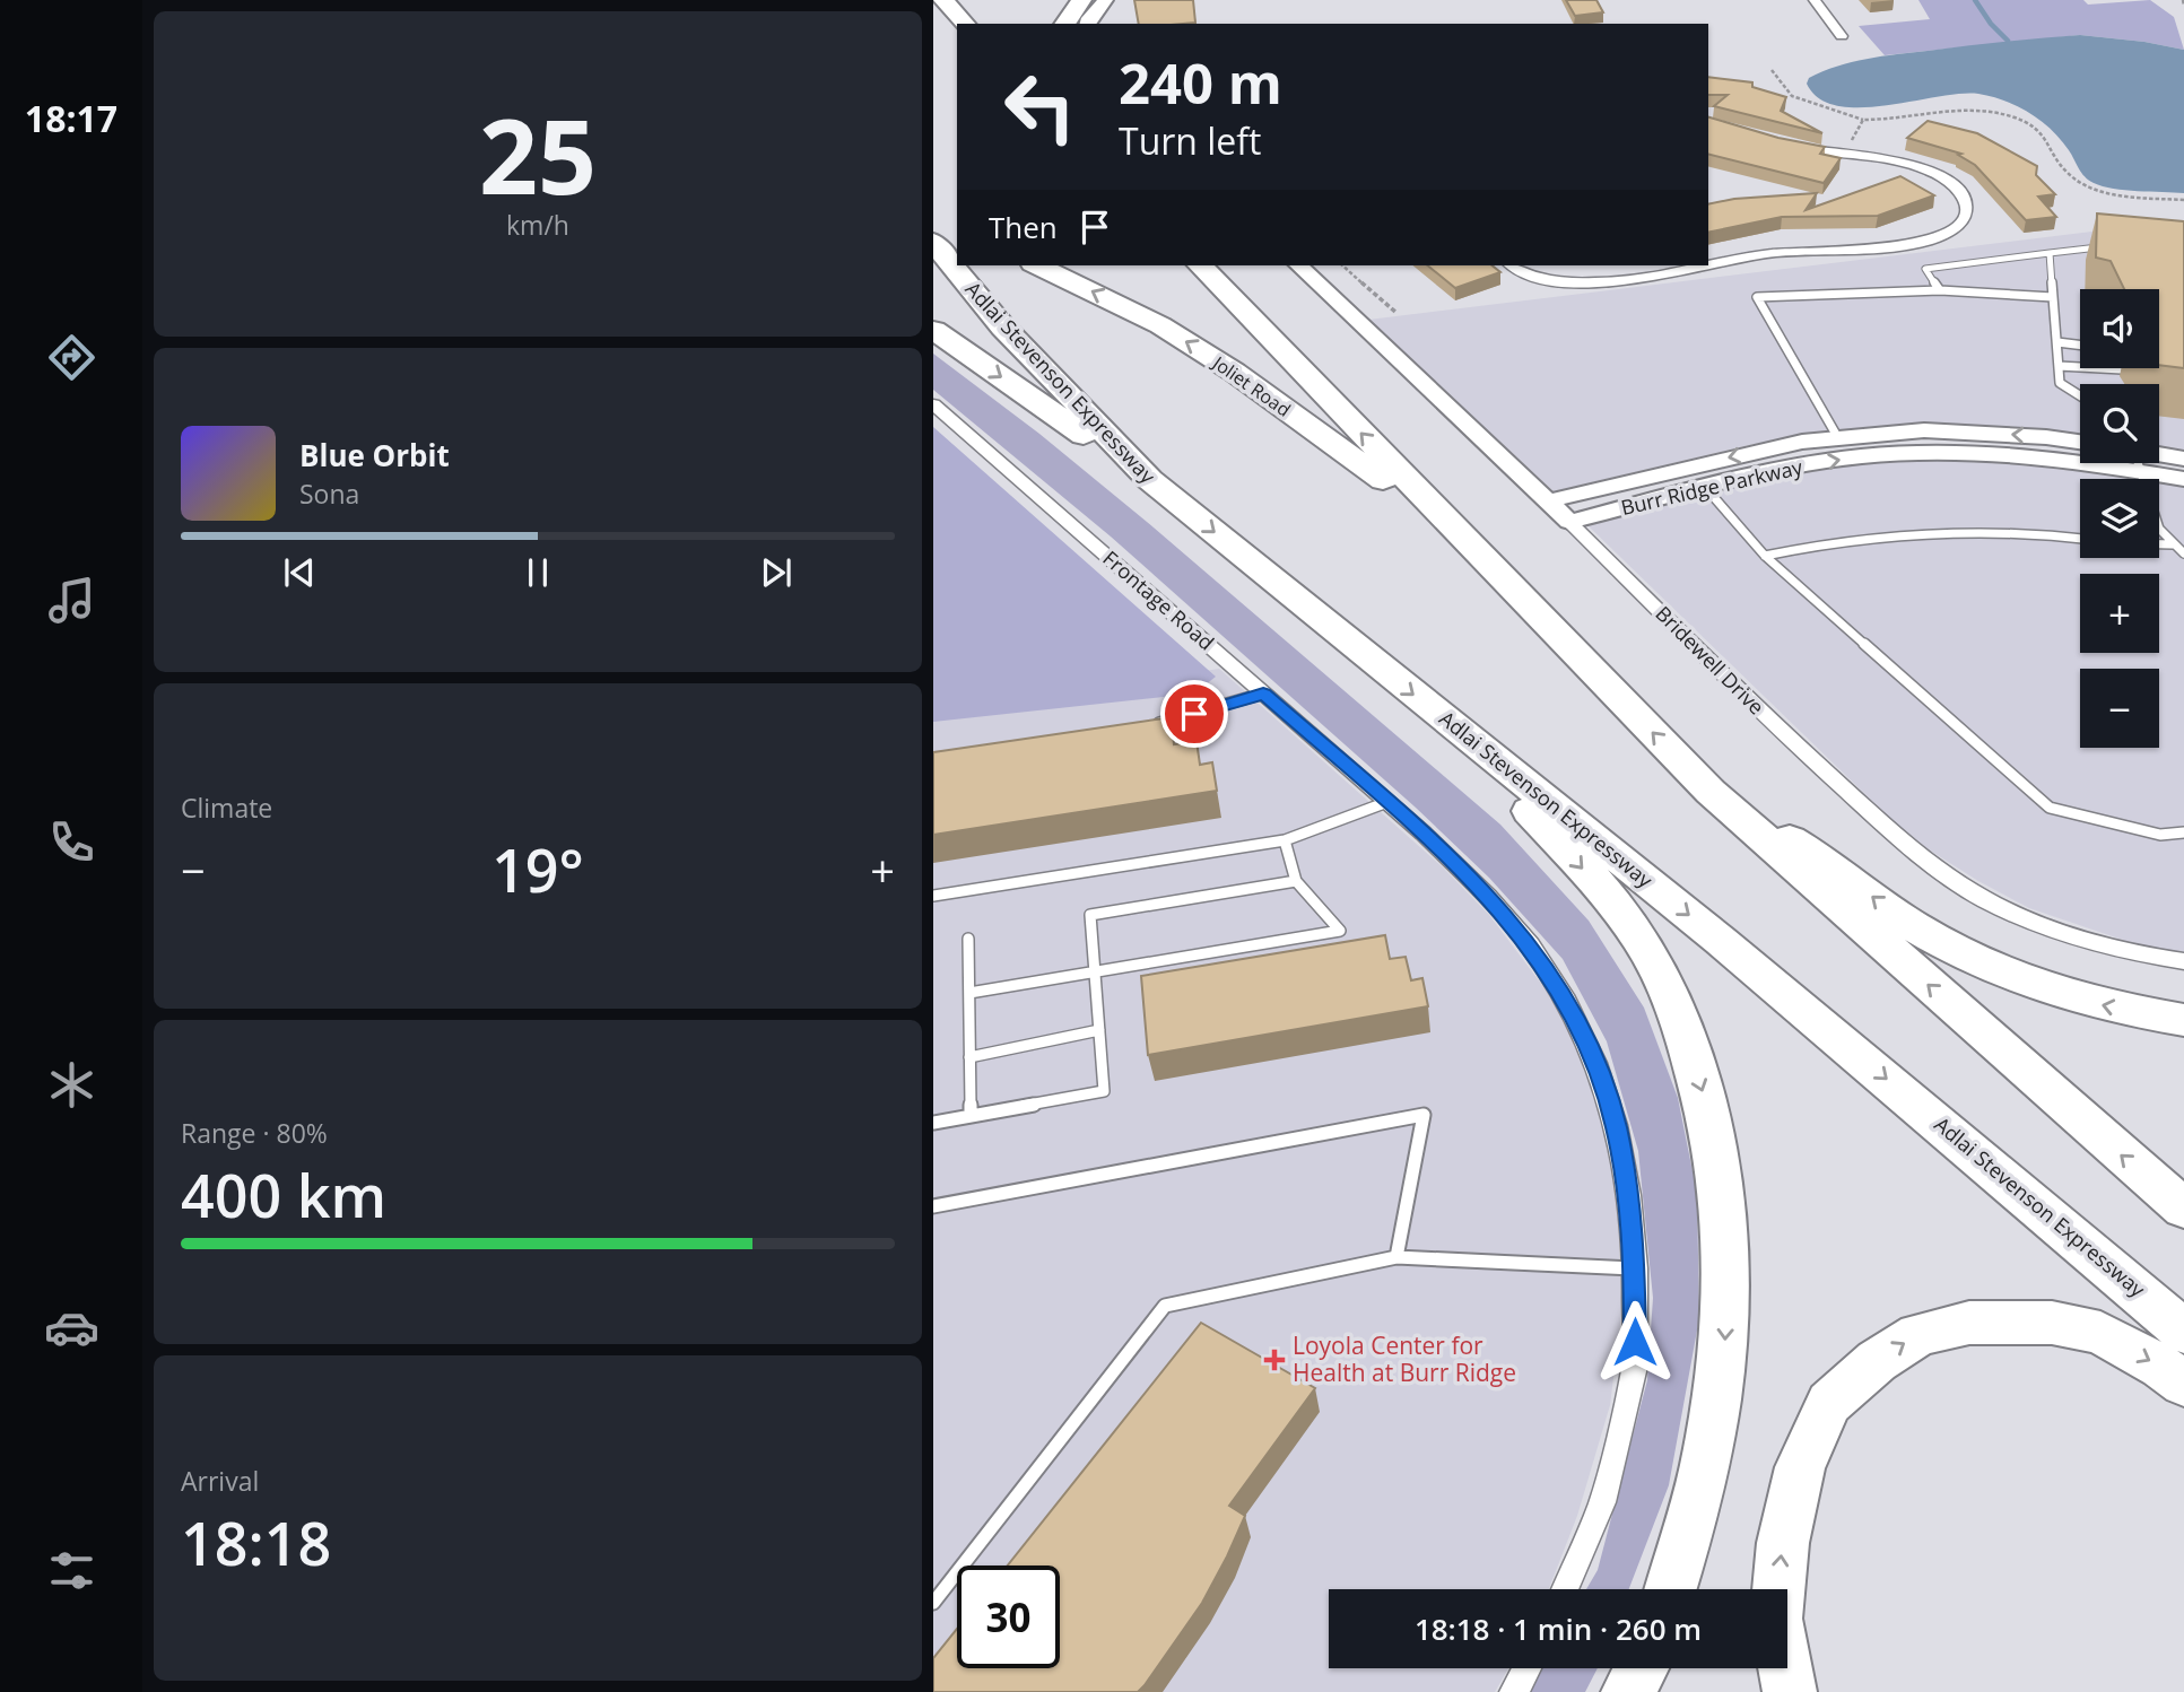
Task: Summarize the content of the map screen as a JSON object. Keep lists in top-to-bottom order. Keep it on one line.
{"streets":{"highway":["Adlai Stevenson Expressway","Joliet Road"],"street":["Burr Ridge Parkway","Frontage Road","Bridewell Drive"]},"crossings":[["Burr Ridge Parkway","Bridewell Drive"]],"places":{"health":["Loyola Center for Health at Burr Ridge"]},"page":{"tabs":"18:17","tile":[["25","km/h"],"Climate",["Range · 80%","400 km"],["Arrival","18:18"]],"turn":["240 m","Turn left"],"then":"Then","map_buttons":["+","−"],"song":["Blue Orbit","Sona"],"heat":["−","19°","+"],"limit":"30","trip":"18:18 · 1 min · 260 m"}}
